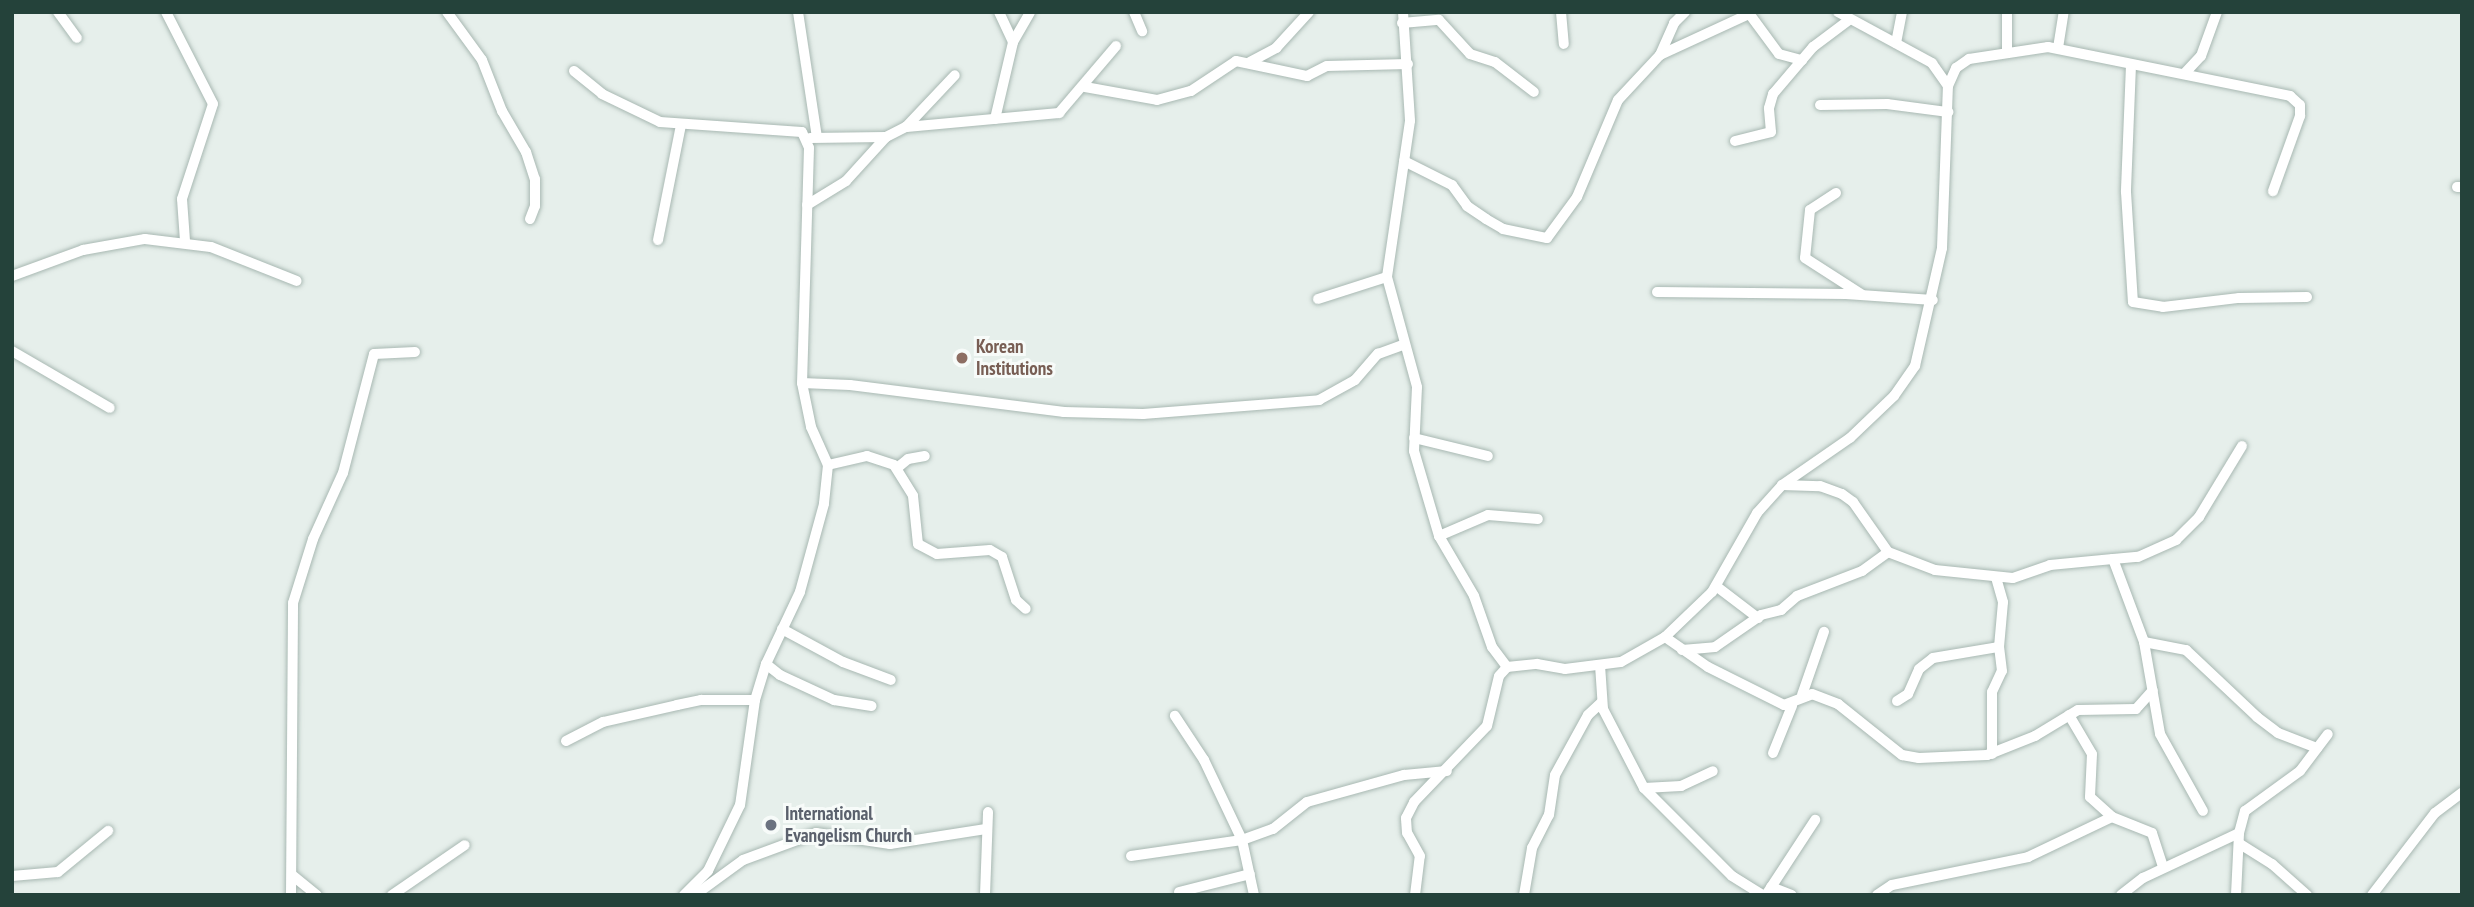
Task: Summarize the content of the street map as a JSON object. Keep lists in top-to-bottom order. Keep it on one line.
{"places":["Korean Institutions","International Evangelism Church"]}
